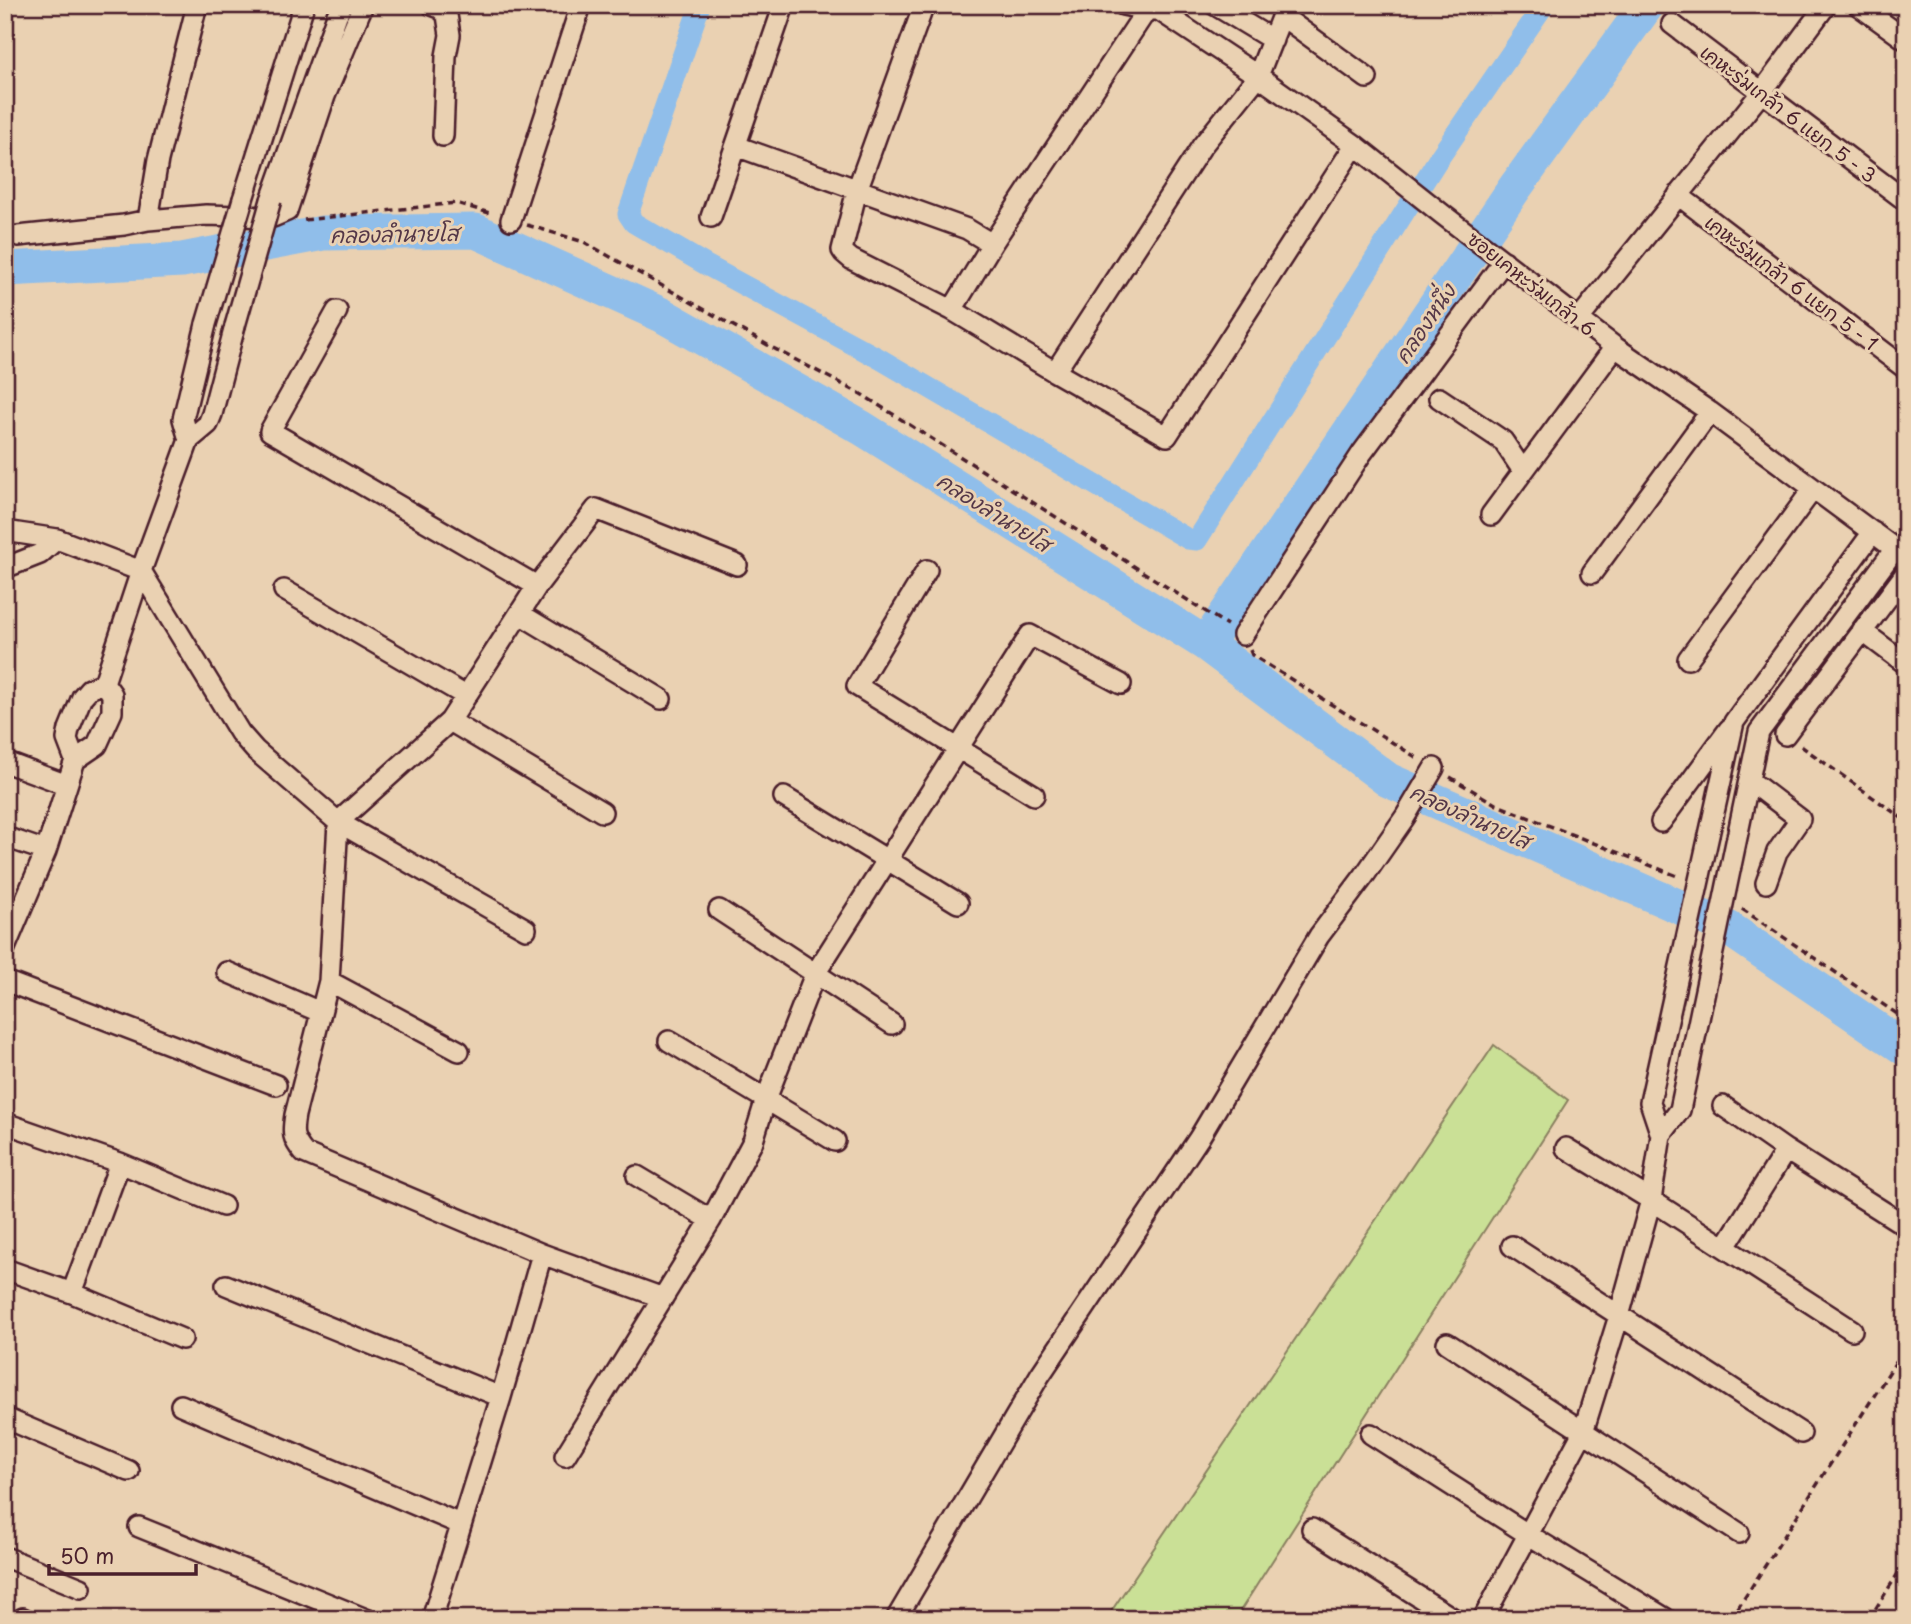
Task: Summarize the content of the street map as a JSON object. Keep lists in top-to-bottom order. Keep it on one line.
{"streets":{"street":["เคหะร่มเกล้า 6 แยก 5 - 3","เคหะร่มเกล้า 6 แยก 5 - 1","ซอยเคหะร่มเกล้า 6"]},"water":["คลองลำนายโส","คลองหนึ่ง"],"scale_bar":"50 m"}
